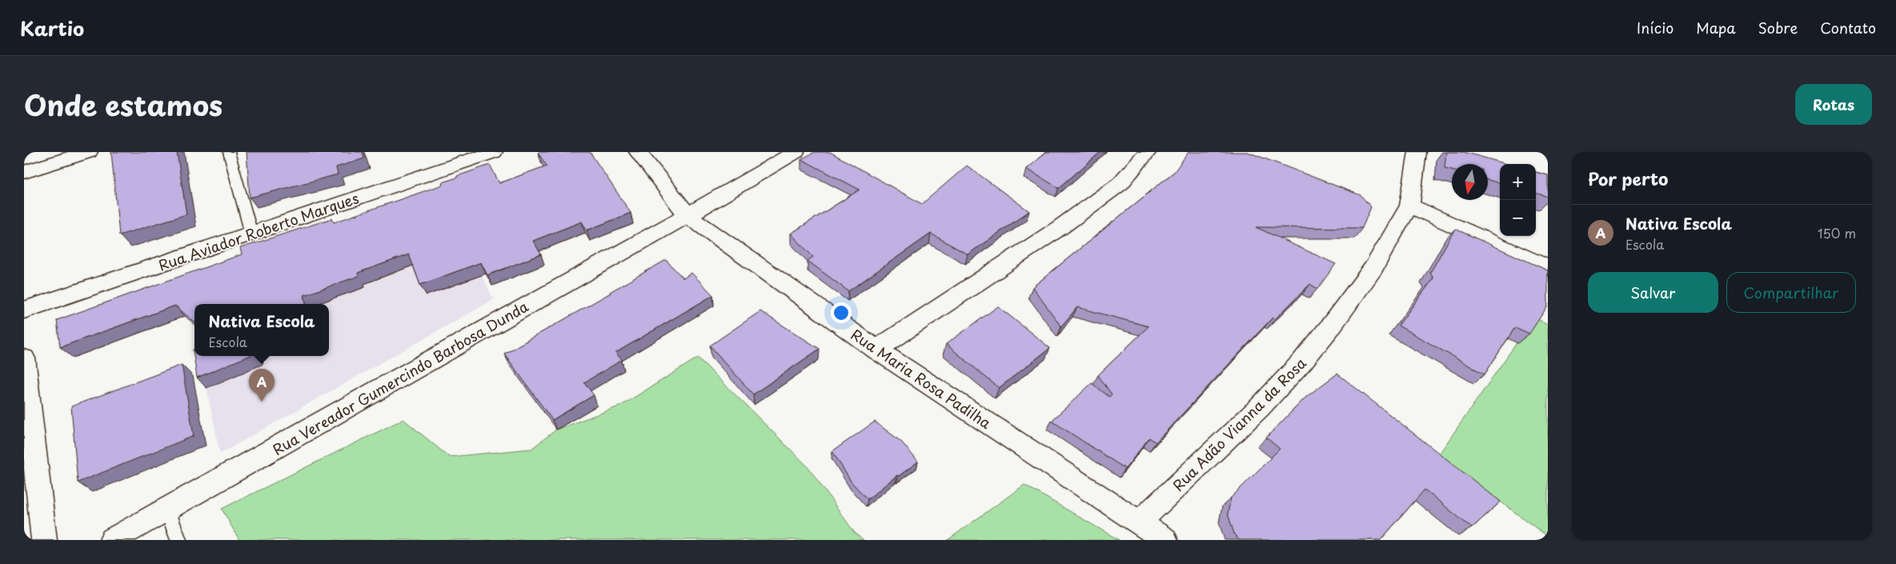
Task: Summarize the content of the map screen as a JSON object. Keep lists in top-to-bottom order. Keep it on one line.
{"streets":{"street":["Rua Aviador Roberto Marques","Rua Vereador Gumercindo Barbosa Dunda","Rua Maria Rosa Padilha","Rua Adão Vianna da Rosa"]},"crossings":[["Rua Vereador Gumercindo Barbosa Dunda","Rua Maria Rosa Padilha"],["Rua Maria Rosa Padilha","Rua Adão Vianna da Rosa"]],"north":"bottom","page":{"header":"Kartio","nav":["Início","Mapa","Sobre","Contato"],"title":"Onde estamos","buttons":["Rotas",["Salvar","Compartilhar"]],"heading":"Por perto","map_buttons":["+","−"],"list":[{"mark":"A","name":"Nativa Escola","note":"Escola","value":"150 m"}],"popup":["Nativa Escola","Escola"],"pins":"A"}}
